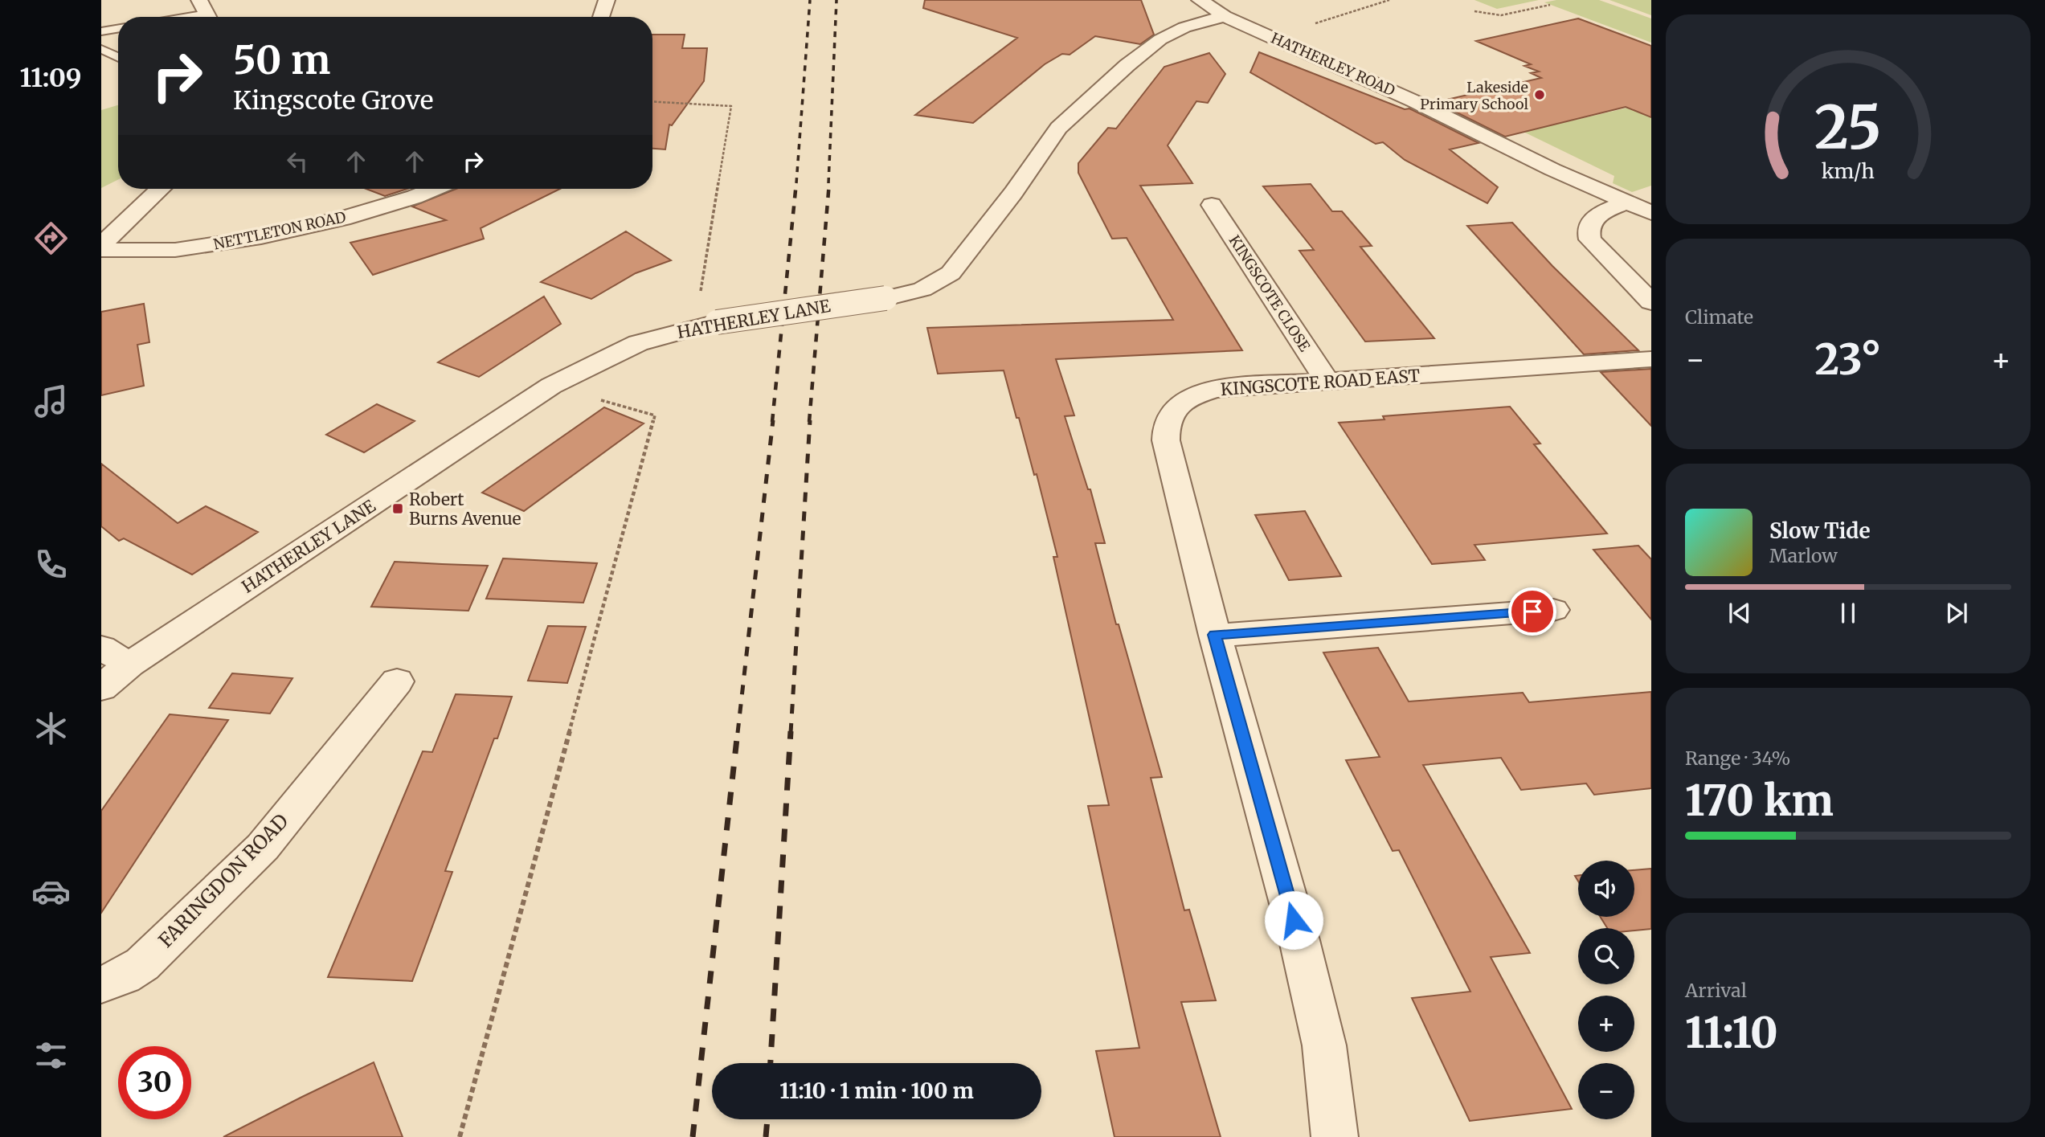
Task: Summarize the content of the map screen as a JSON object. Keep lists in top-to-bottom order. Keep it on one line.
{"streets":{"street":["HATHERLEY ROAD","NETTLETON ROAD","KINGSCOTE CLOSE","HATHERLEY LANE","KINGSCOTE ROAD EAST","FARINGDON ROAD"]},"crossings":[["HATHERLEY ROAD","HATHERLEY LANE"],["KINGSCOTE CLOSE","KINGSCOTE ROAD EAST"]],"places":{"other":["Lakeside Primary School"],"transit":["Robert Burns Avenue"]},"page":{"tabs":"11:09","turn":["50 m","Kingscote Grove"],"tile":["Climate",["Range · 34%","170 km"],["Arrival","11:10"]],"heat":["−","23°","+"],"song":["Slow Tide","Marlow"],"map_buttons":["+","−"],"limit":"30","trip":"11:10 · 1 min · 100 m","gauge":["25","km/h"]}}
